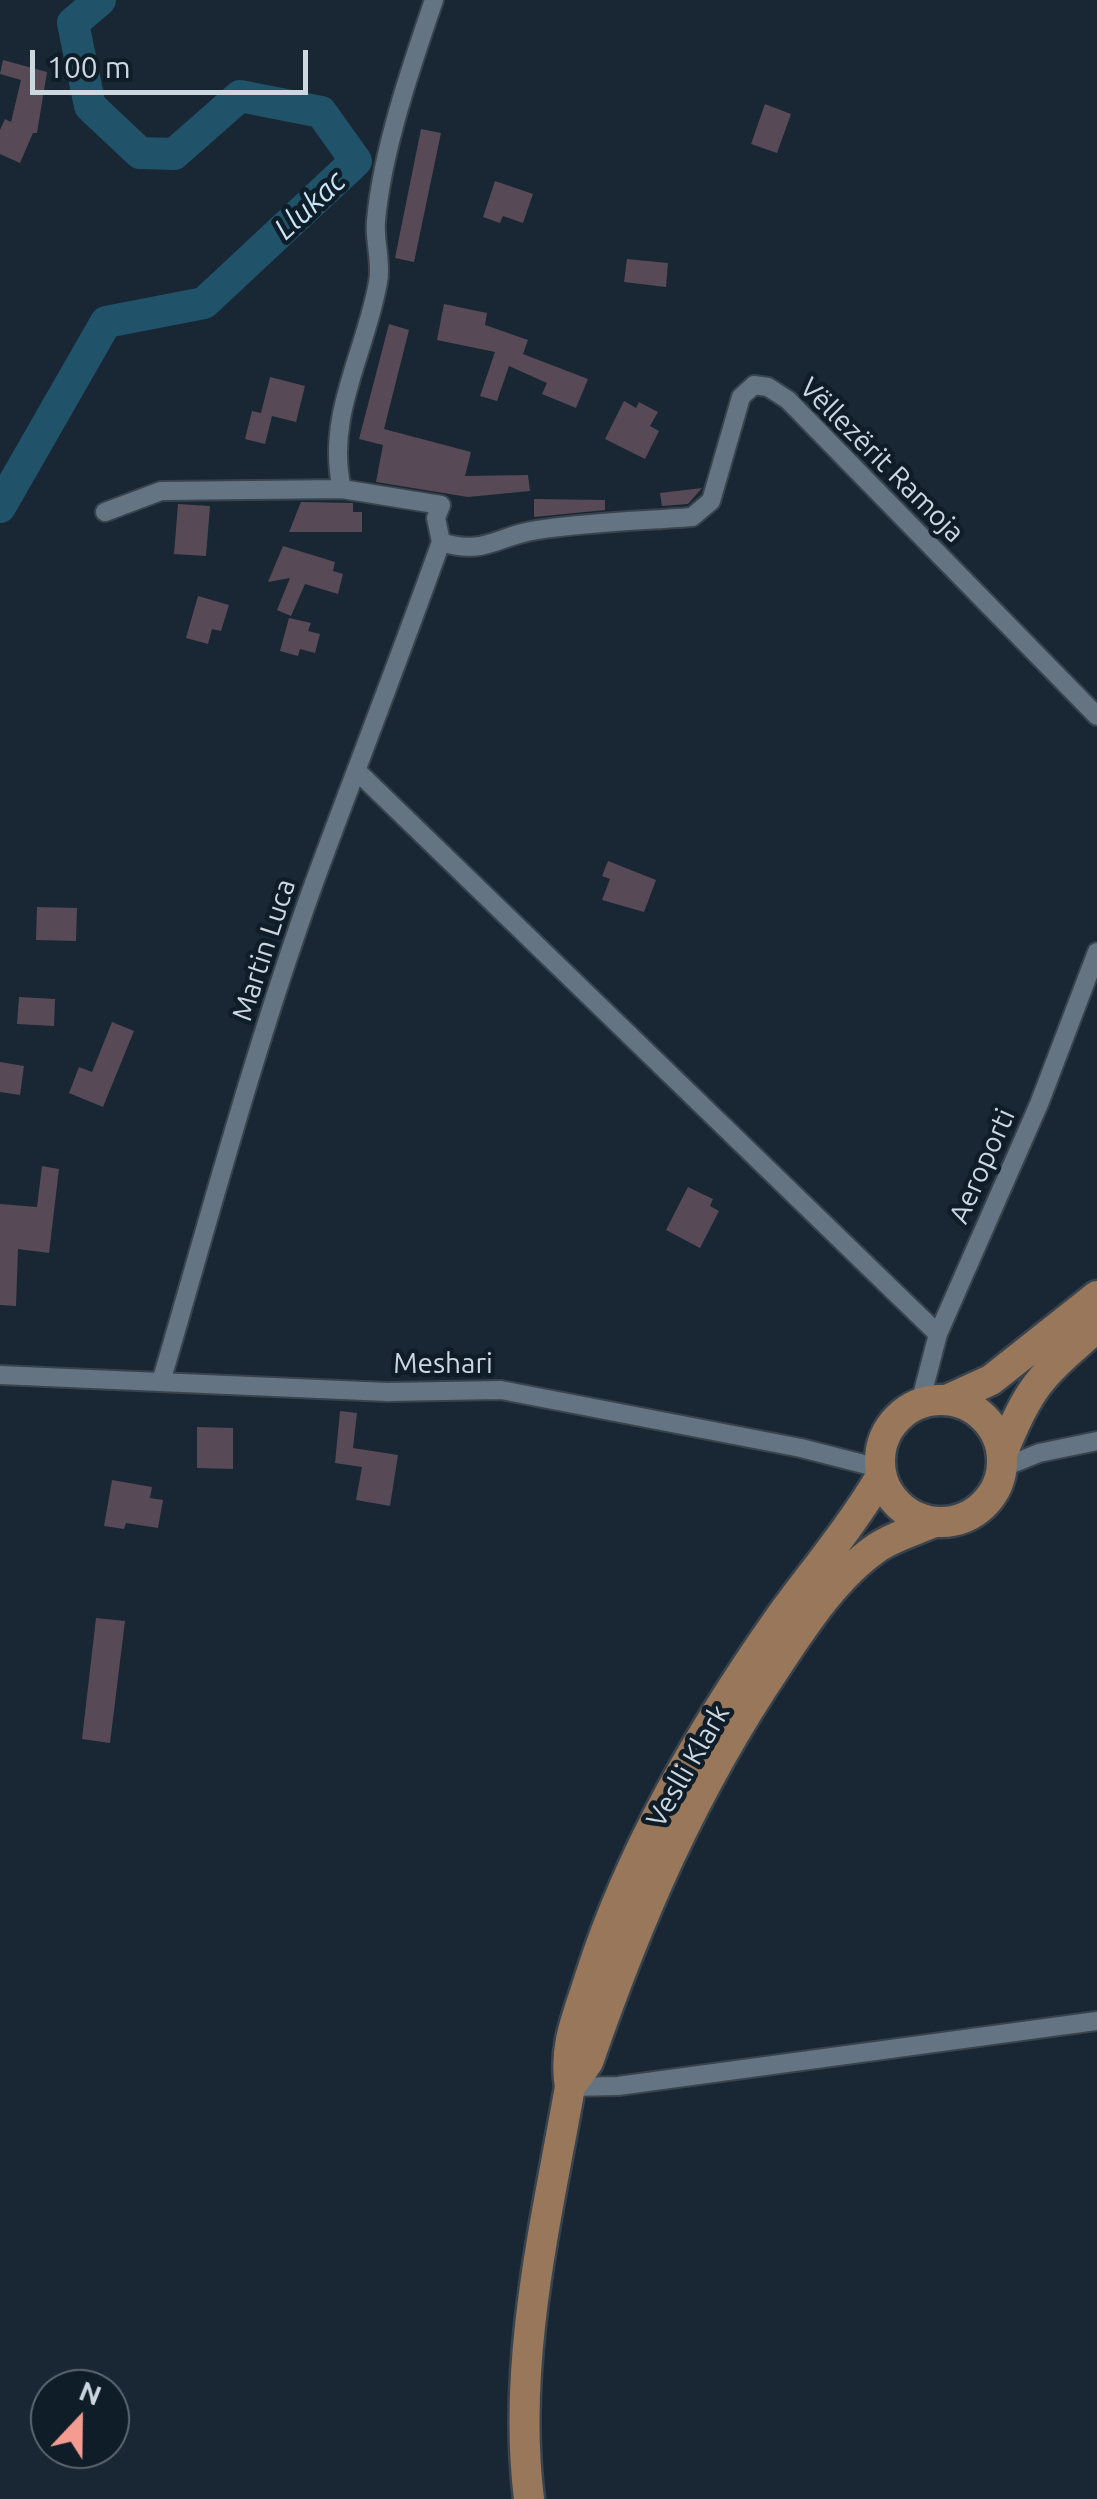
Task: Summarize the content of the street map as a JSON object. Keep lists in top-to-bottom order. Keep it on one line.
{"streets":{"main road":["Veslli Klark"],"street":["Vëllezërit Ramoja","Martin Luca","Aeroporti","Meshari"]},"crossings":[["Vëllezërit Ramoja","Martin Luca"],["Martin Luca","Meshari"],["Aeroporti","Meshari"],["Aeroporti","Veslli Klark"],["Meshari","Veslli Klark"]],"water":["Llukac"],"scale_bar":"100 m","north":"top"}
